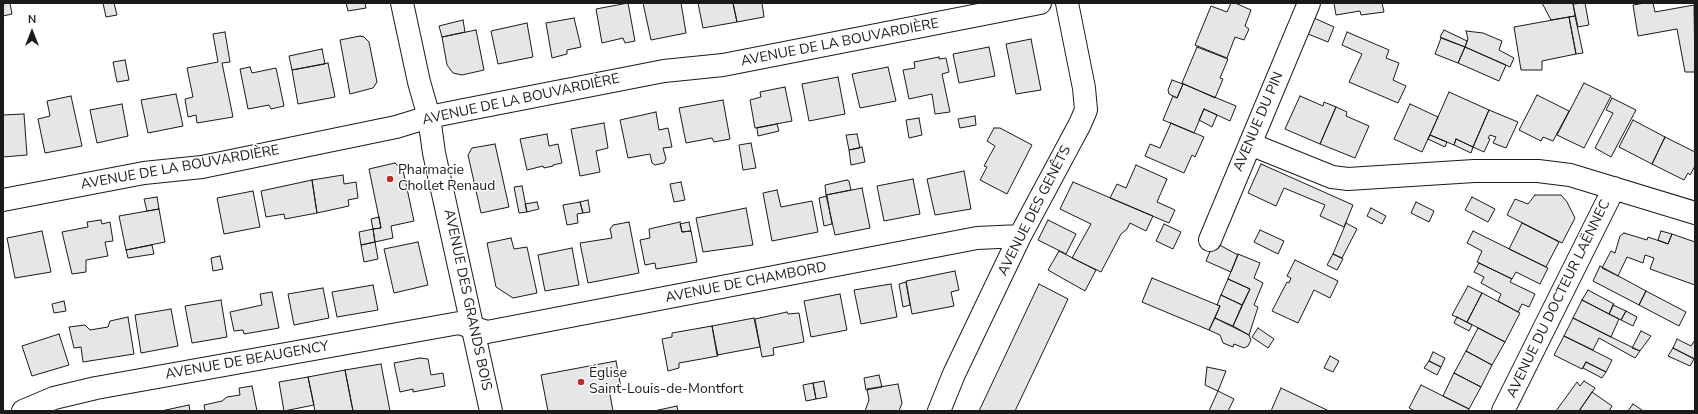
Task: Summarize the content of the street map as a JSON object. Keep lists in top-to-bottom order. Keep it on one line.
{"streets":{"street":["AVENUE DE LA BOUVARDIÈRE","AVENUE DU PIN","AVENUE DES GENÊTS","AVENUE DE CHAMBORD","AVENUE DU DOCTEUR LAËNNEC","AVENUE DES GRANDS BOIS","AVENUE DE BEAUGENCY"]},"crossings":[["AVENUE DE LA BOUVARDIÈRE","AVENUE DES GRANDS BOIS"],["AVENUE DES GENÊTS","AVENUE DE CHAMBORD"],["AVENUE DE CHAMBORD","AVENUE DES GRANDS BOIS"],["AVENUE DE CHAMBORD","AVENUE DE BEAUGENCY"],["AVENUE DES GRANDS BOIS","AVENUE DE BEAUGENCY"]],"places":["Pharmacie Chollet Renaud","Église Saint-Louis-de-Montfort"],"north":"top"}
